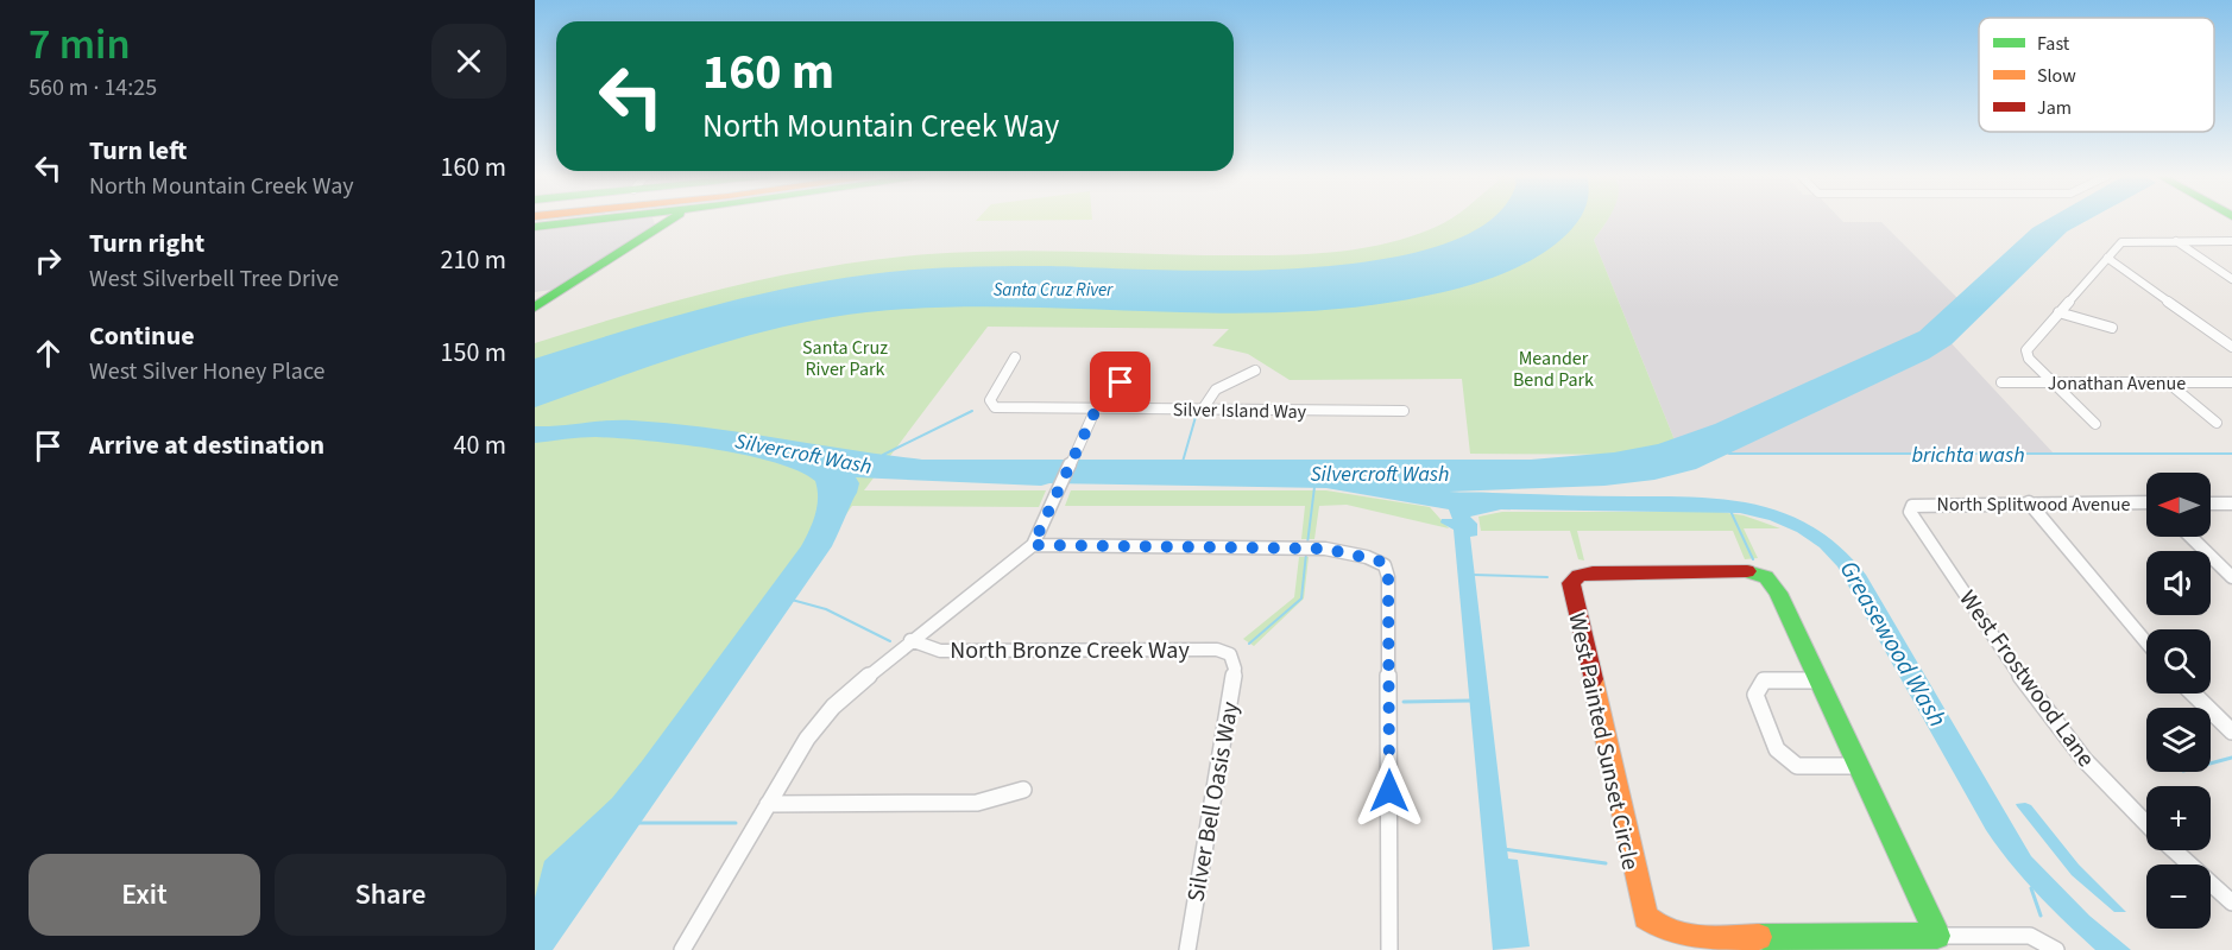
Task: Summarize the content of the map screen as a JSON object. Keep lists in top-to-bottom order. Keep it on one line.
{"streets":{"main road":["West Painted Sunset Circle"],"street":["Jonathan Avenue","Silver Island Way","North Splitwood Avenue","North Bronze Creek Way","West Frostwood Lane","Silver Bell Oasis Way"]},"crossings":[["North Splitwood Avenue","West Frostwood Lane"],["North Bronze Creek Way","Silver Bell Oasis Way"]],"water":["Santa Cruz River","Silvercroft Wash","brichta wash","Greasewood Wash"],"parks":["Santa Cruz River Park","Meander Bend Park"],"legend":["Fast","Slow","Jam"],"north":"left","page":{"heading":["7 min","560 m · 14:25"],"turn":["160 m","North Mountain Creek Way"],"list":[{"name":"Turn left","note":"North Mountain Creek Way","value":"160 m"},{"name":"Turn right","note":"West Silverbell Tree Drive","value":"210 m"},{"name":"Continue","note":"West Silver Honey Place","value":"150 m"},{"name":"Arrive at destination","value":"40 m"}],"map_buttons":["+","−"],"buttons":["Exit","Share"]}}
